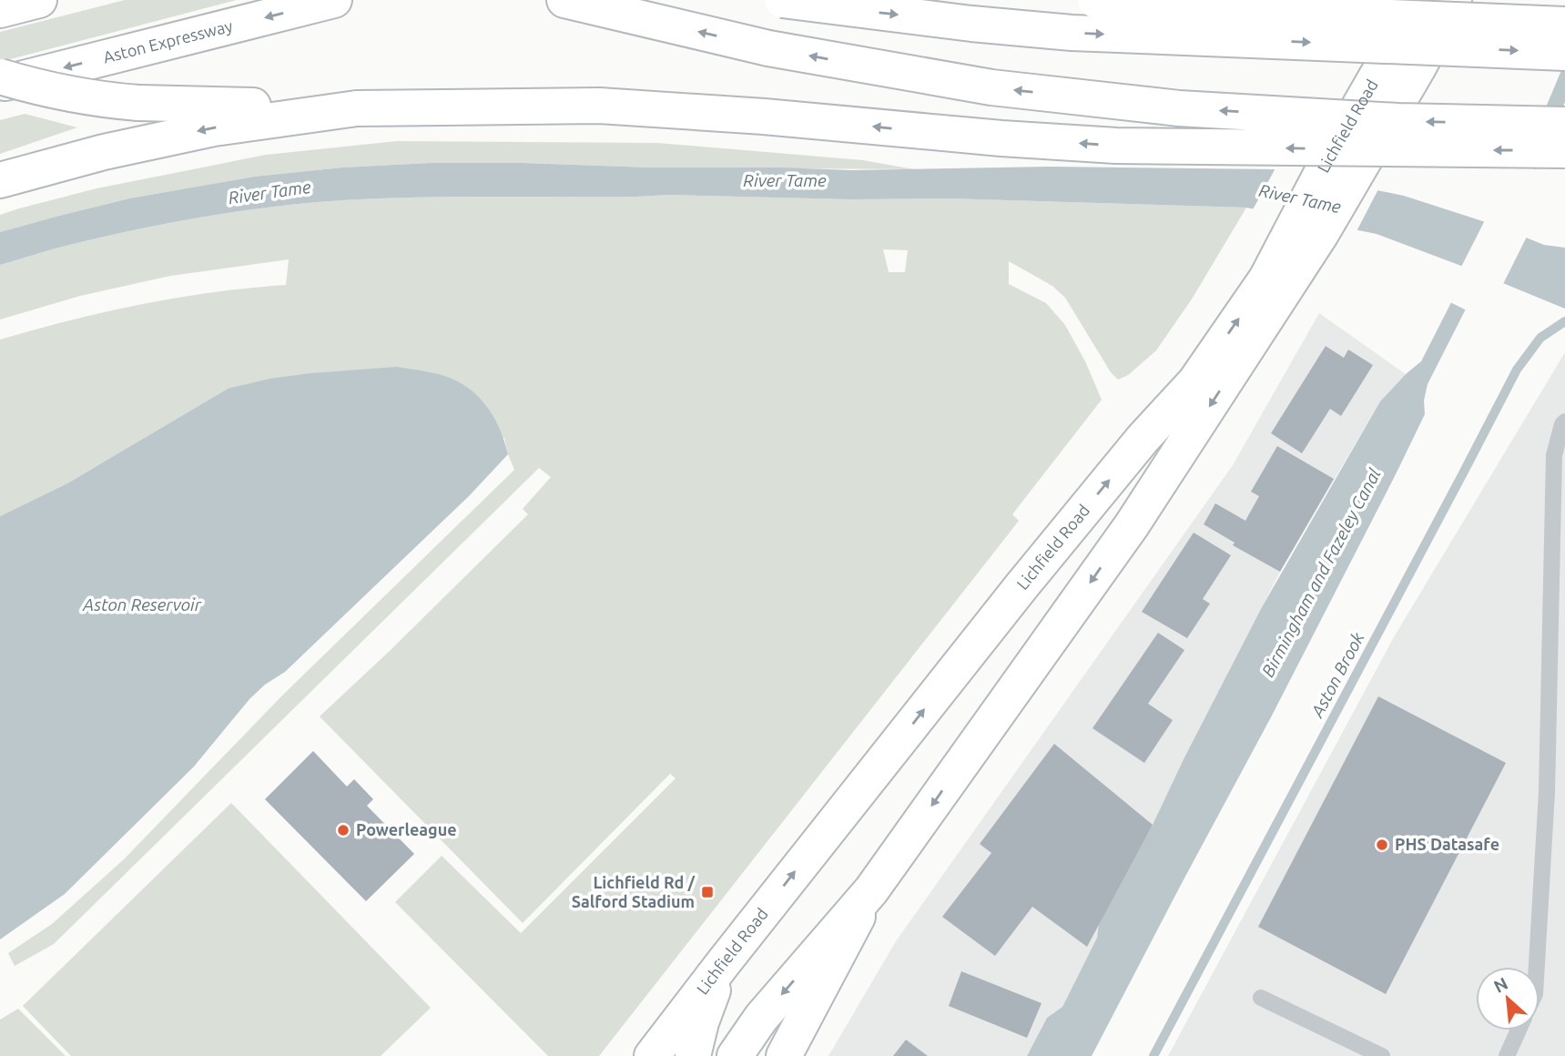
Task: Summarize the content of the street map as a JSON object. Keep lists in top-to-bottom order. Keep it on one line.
{"streets":{"main road":["Aston Expressway","Lichfield Road"]},"water":["River Tame","Birmingham and Fazeley Canal","Aston Reservoir","Aston Brook"],"places":{"other":["Powerleague","PHS Datasafe"],"transit":["Lichfield Rd / Salford Stadium"]},"north":"top left"}
